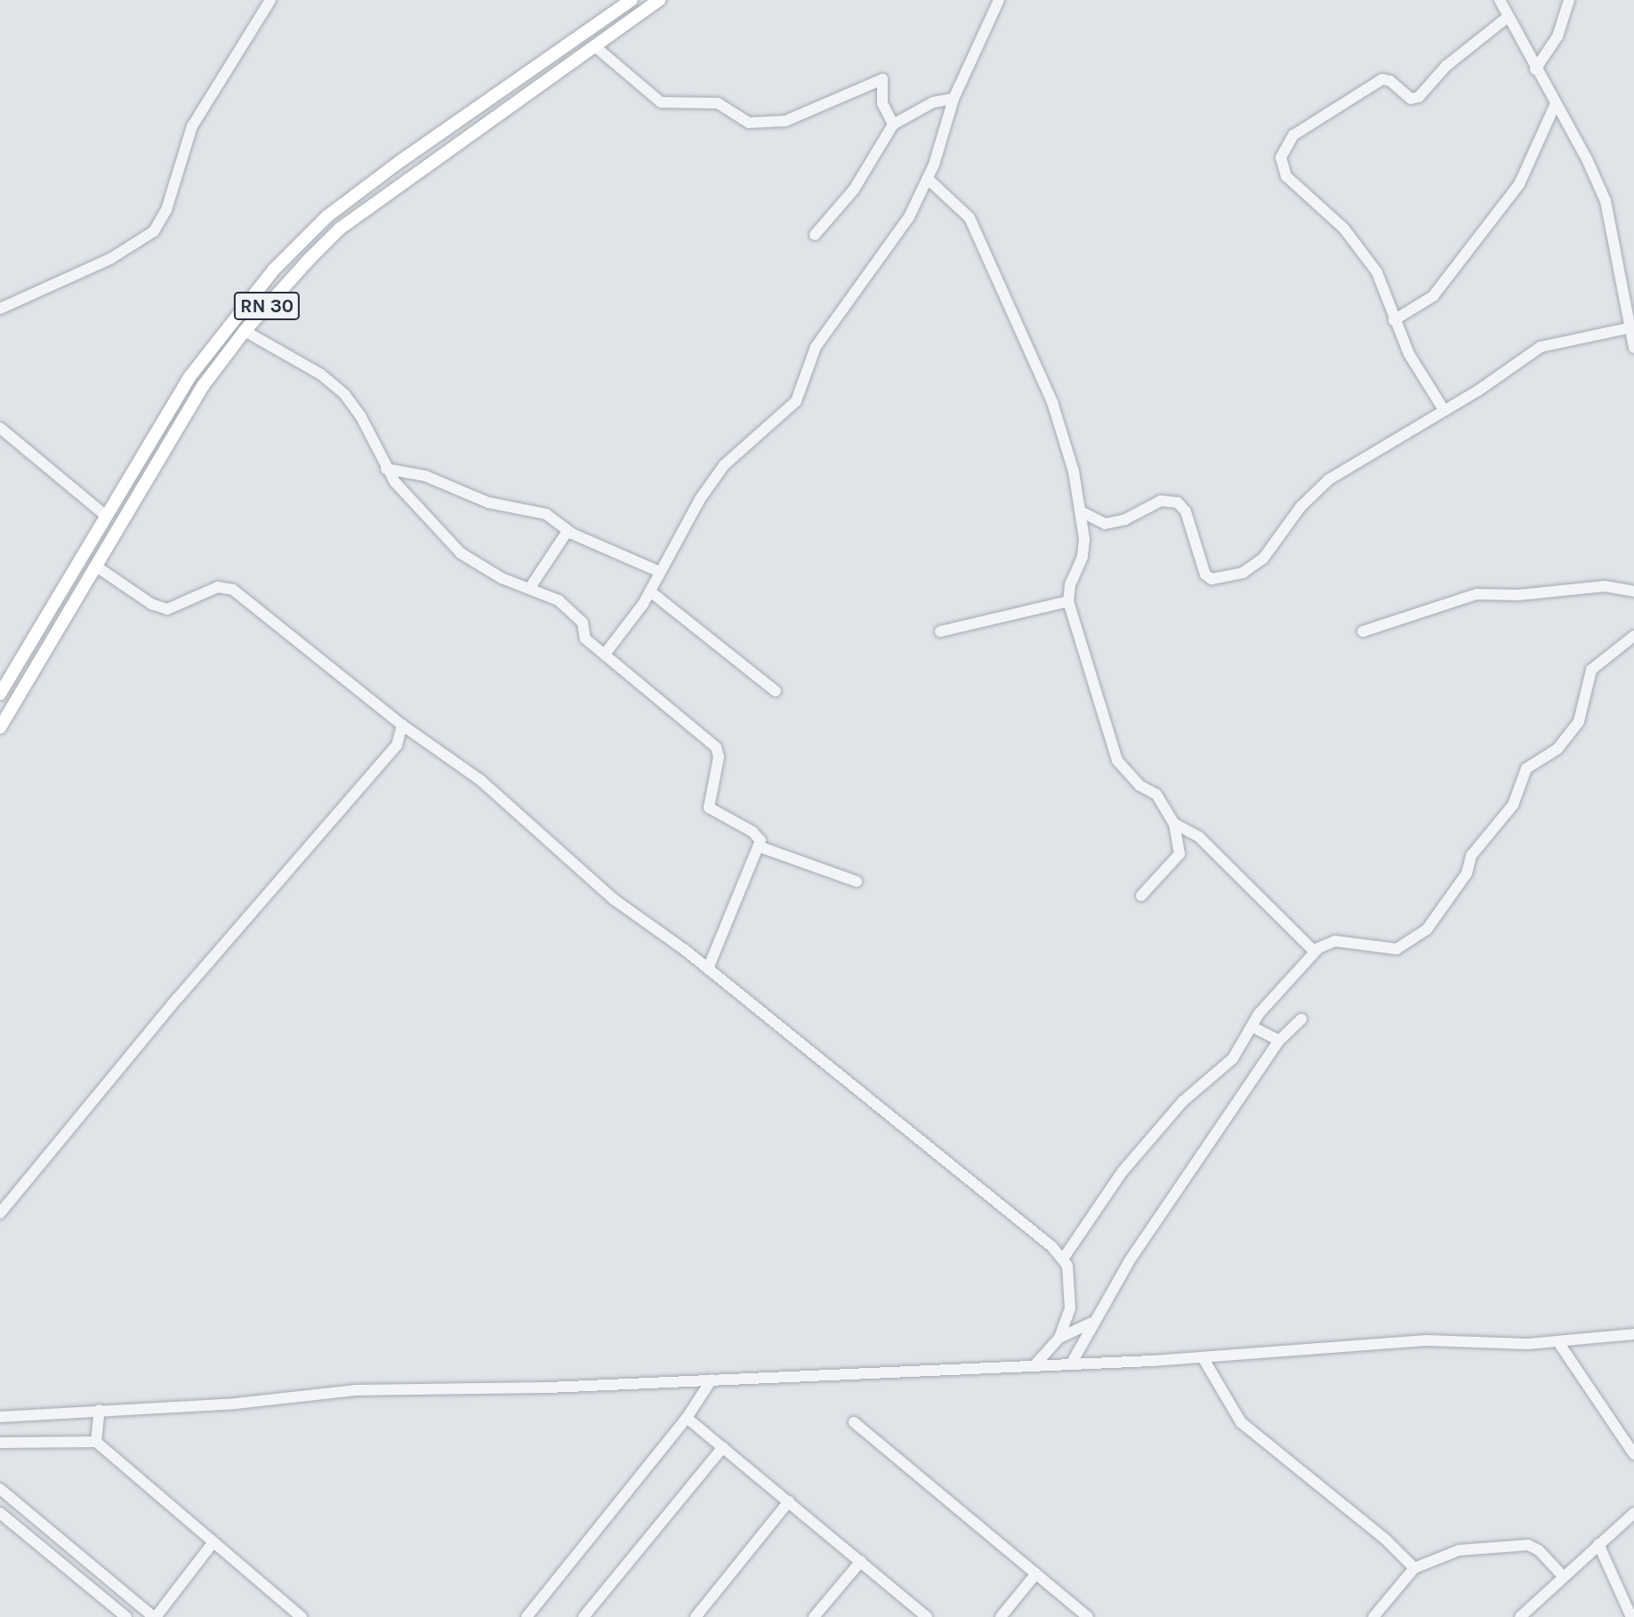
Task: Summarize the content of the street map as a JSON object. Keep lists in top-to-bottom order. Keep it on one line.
{"streets":{"main road":["RN 30"]}}
